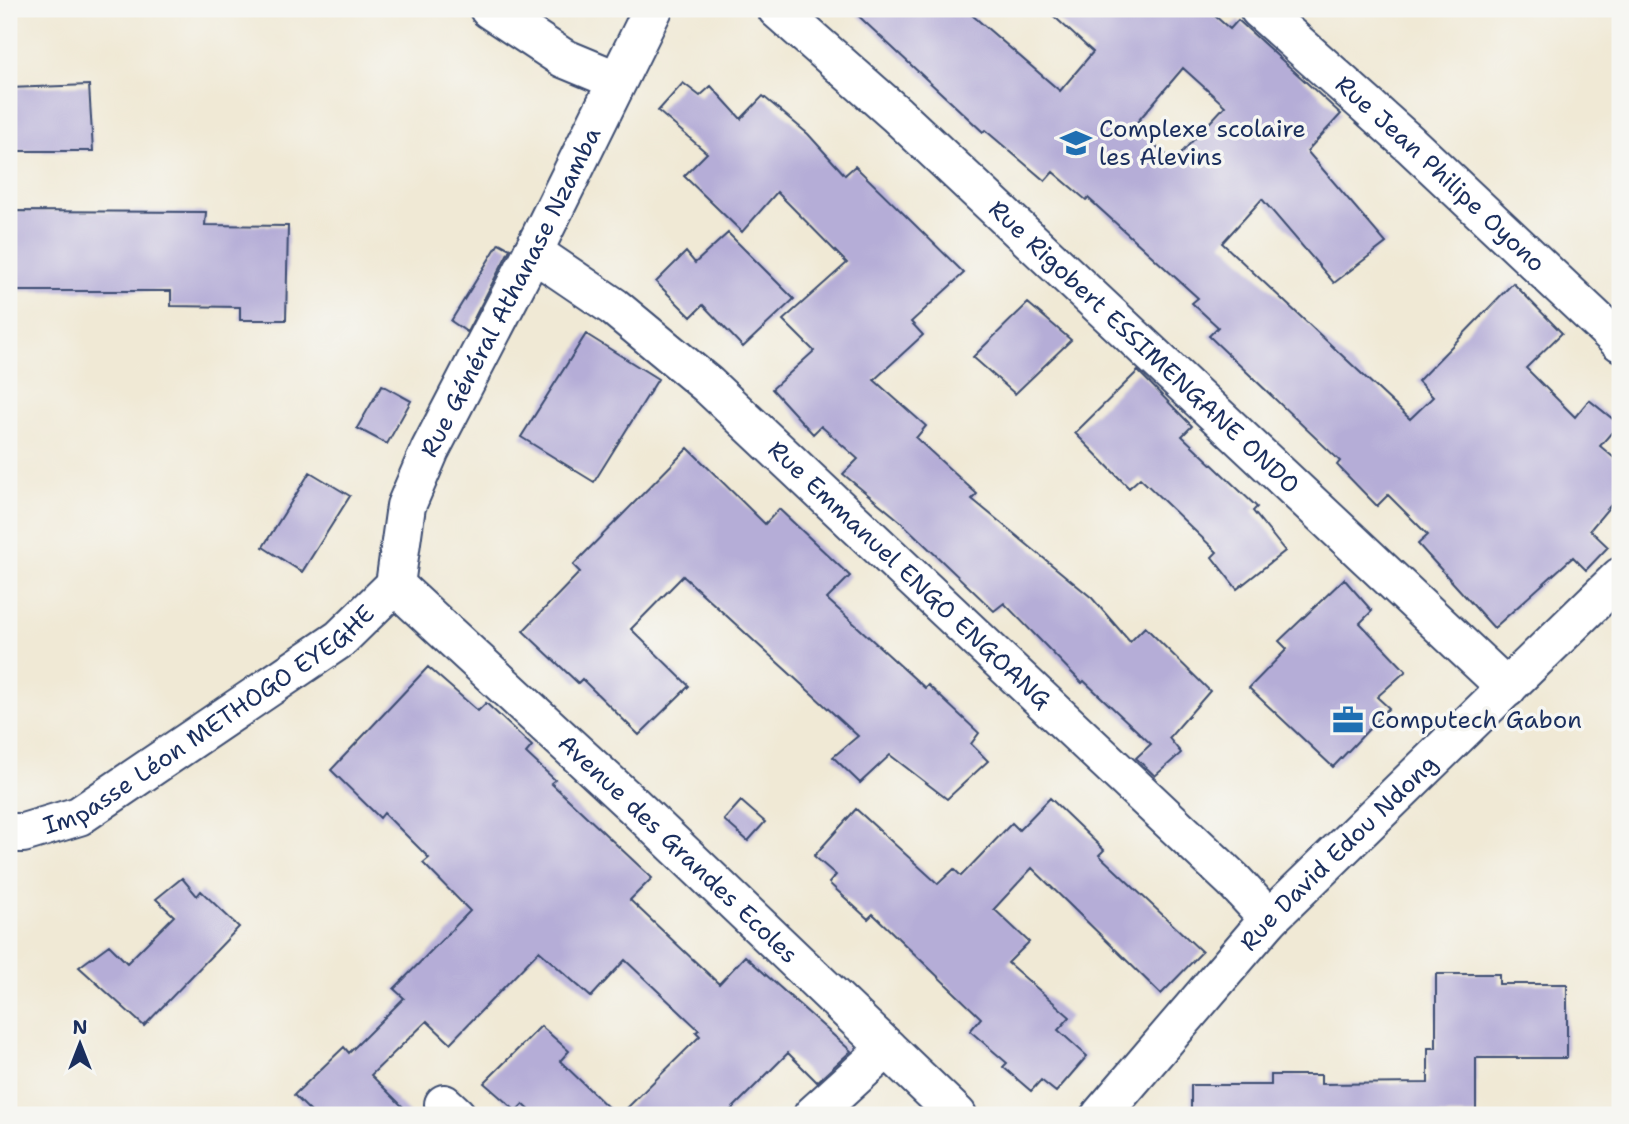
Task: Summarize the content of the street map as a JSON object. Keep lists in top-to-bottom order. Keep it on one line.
{"streets":{"street":["Rue Jean Philipe Oyono","Rue Général Athanase Nzamba","Rue Rigobert ESSIMENGANE ONDO","Rue Emmanuel ENGO ENGOANG","Impasse Léon METHOGO EYEGHE","Avenue des Grandes Ecoles","Rue David Edou Ndong"]},"crossings":[["Rue Général Athanase Nzamba","Rue Emmanuel ENGO ENGOANG"],["Rue Général Athanase Nzamba","Impasse Léon METHOGO EYEGHE"],["Rue Général Athanase Nzamba","Avenue des Grandes Ecoles"],["Rue Rigobert ESSIMENGANE ONDO","Rue David Edou Ndong"],["Rue Emmanuel ENGO ENGOANG","Rue David Edou Ndong"],["Impasse Léon METHOGO EYEGHE","Avenue des Grandes Ecoles"]],"places":{"school or university":["Complexe scolaire les Alevins"],"office":["Computech Gabon"]},"north":"top"}
